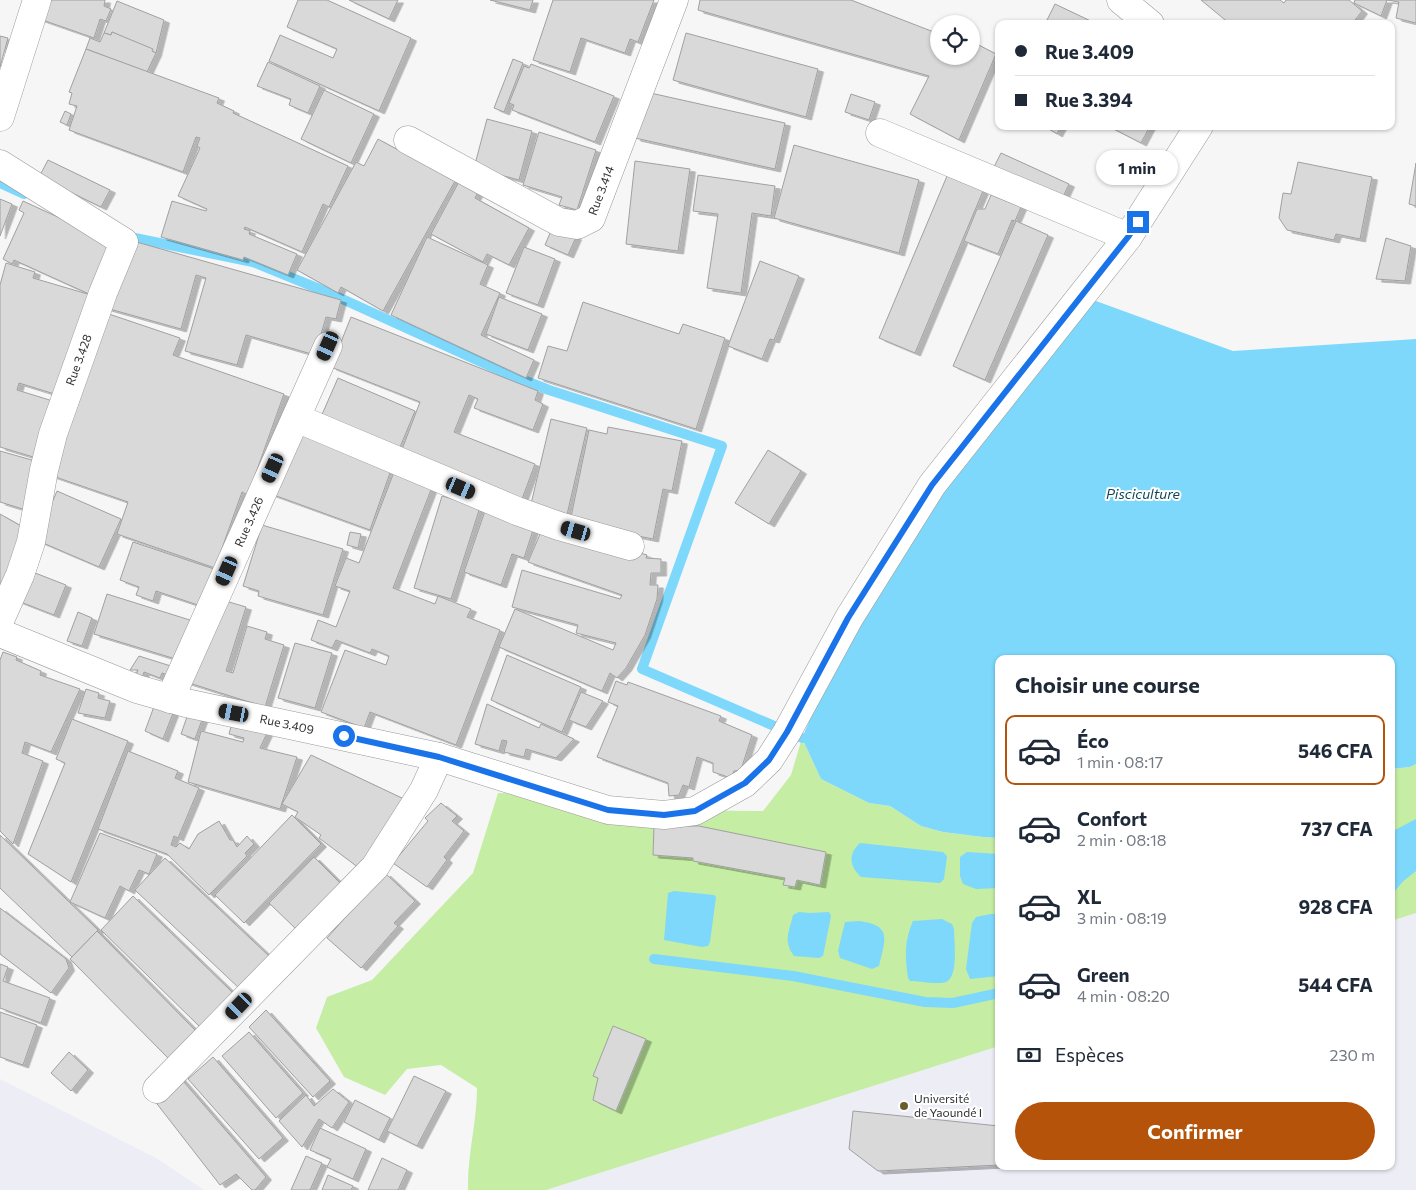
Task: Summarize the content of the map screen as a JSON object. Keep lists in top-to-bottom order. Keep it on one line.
{"streets":{"street":["Rue 3.414","Rue 3.428","Rue 3.426","Rue 3.409"]},"crossings":[["Rue 3.426","Rue 3.409"]],"water":["Pisciculture"],"places":["Université de Yaoundé I"],"page":{"banner":["Rue 3.409","Rue 3.394"],"bubble":"1 min","heading":"Choisir une course","list":[{"name":"Éco","note":"1 min · 08:17","value":"546 CFA"},{"name":"Confort","note":"2 min · 08:18","value":"737 CFA"},{"name":"XL","note":"3 min · 08:19","value":"928 CFA"},{"name":"Green","note":"4 min · 08:20","value":"544 CFA"}],"pay":["Espèces","230 m"],"buttons":"Confirmer"}}
